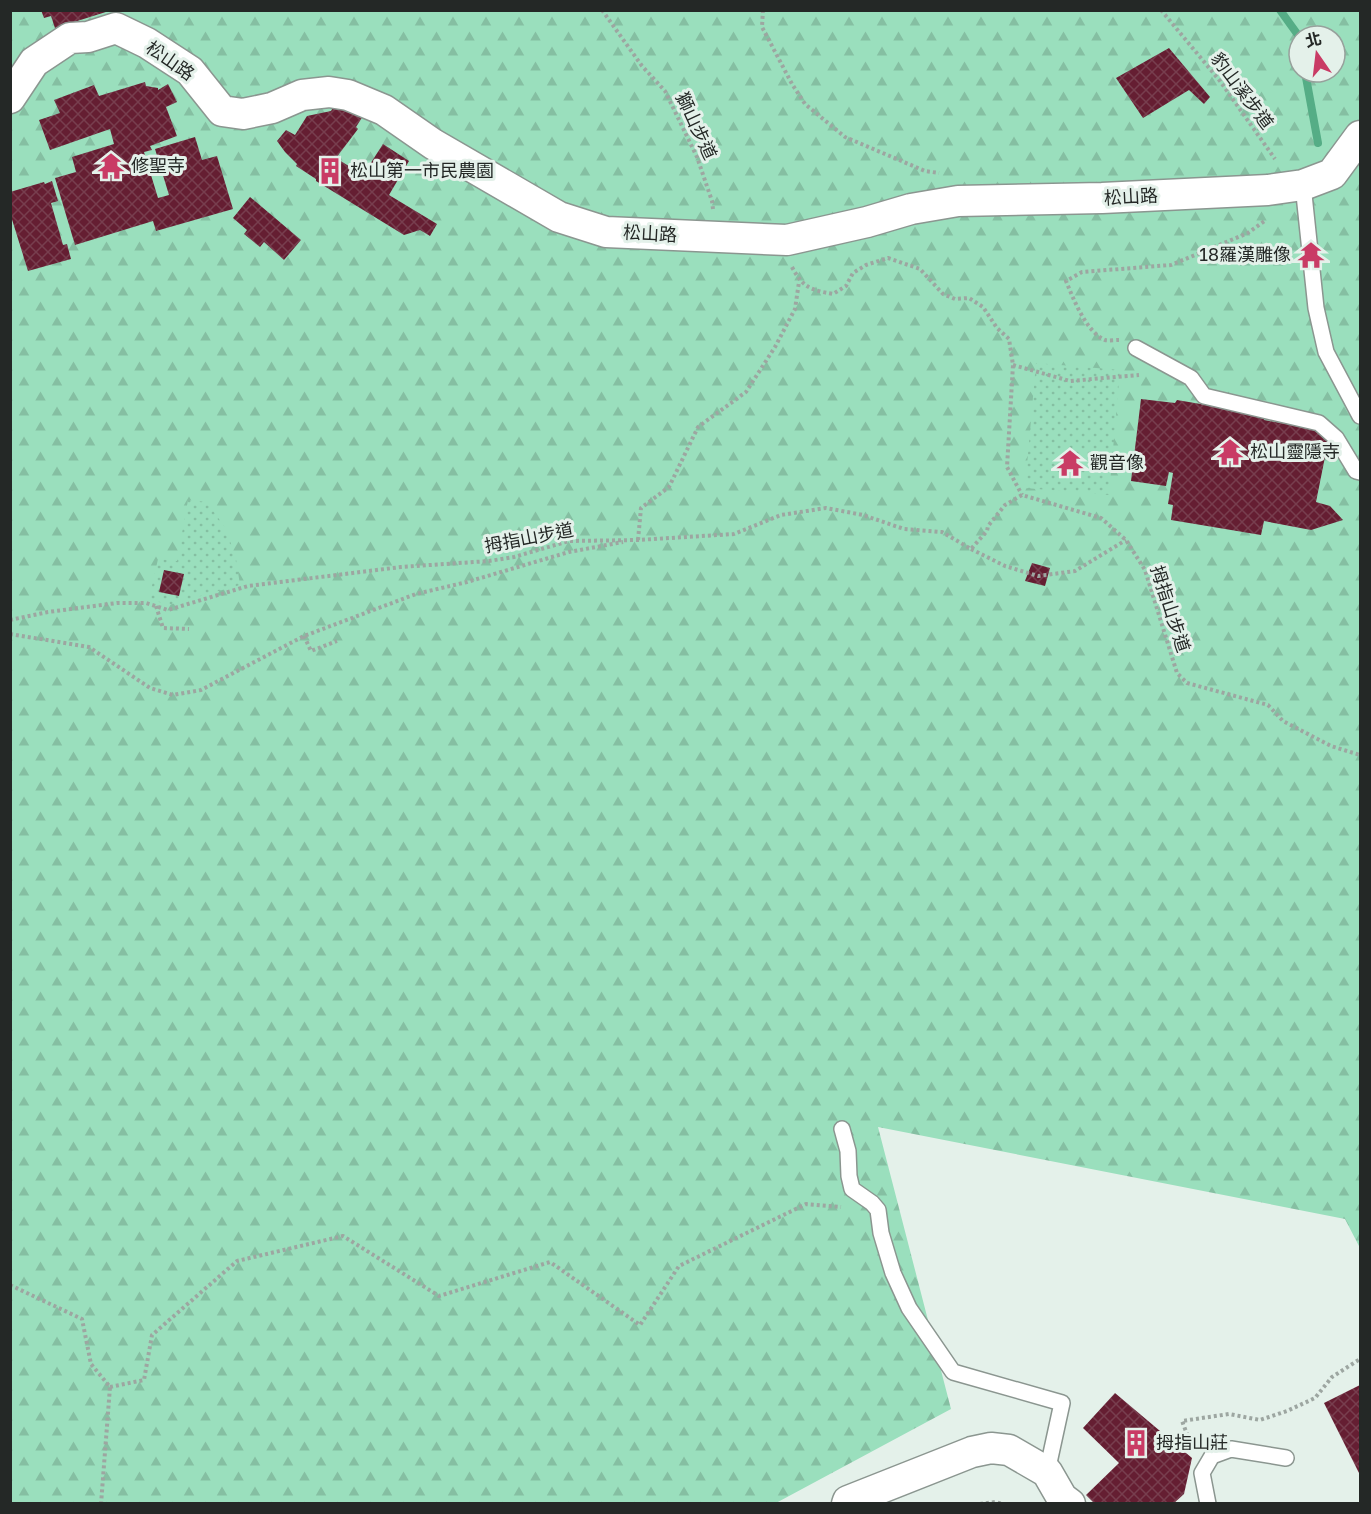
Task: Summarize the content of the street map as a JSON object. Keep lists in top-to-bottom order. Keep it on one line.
{"streets":{"street":["松山路"],"path":["豹山溪步道","獅山步道","拇指山步道"]},"crossings":[["松山路","豹山溪步道"],["松山路","獅山步道"]],"places":{"temple":["修聖寺","18羅漢雕像","松山靈隱寺","觀音像"],"building":["松山第一市民農園","拇指山莊"]},"north":"top"}
